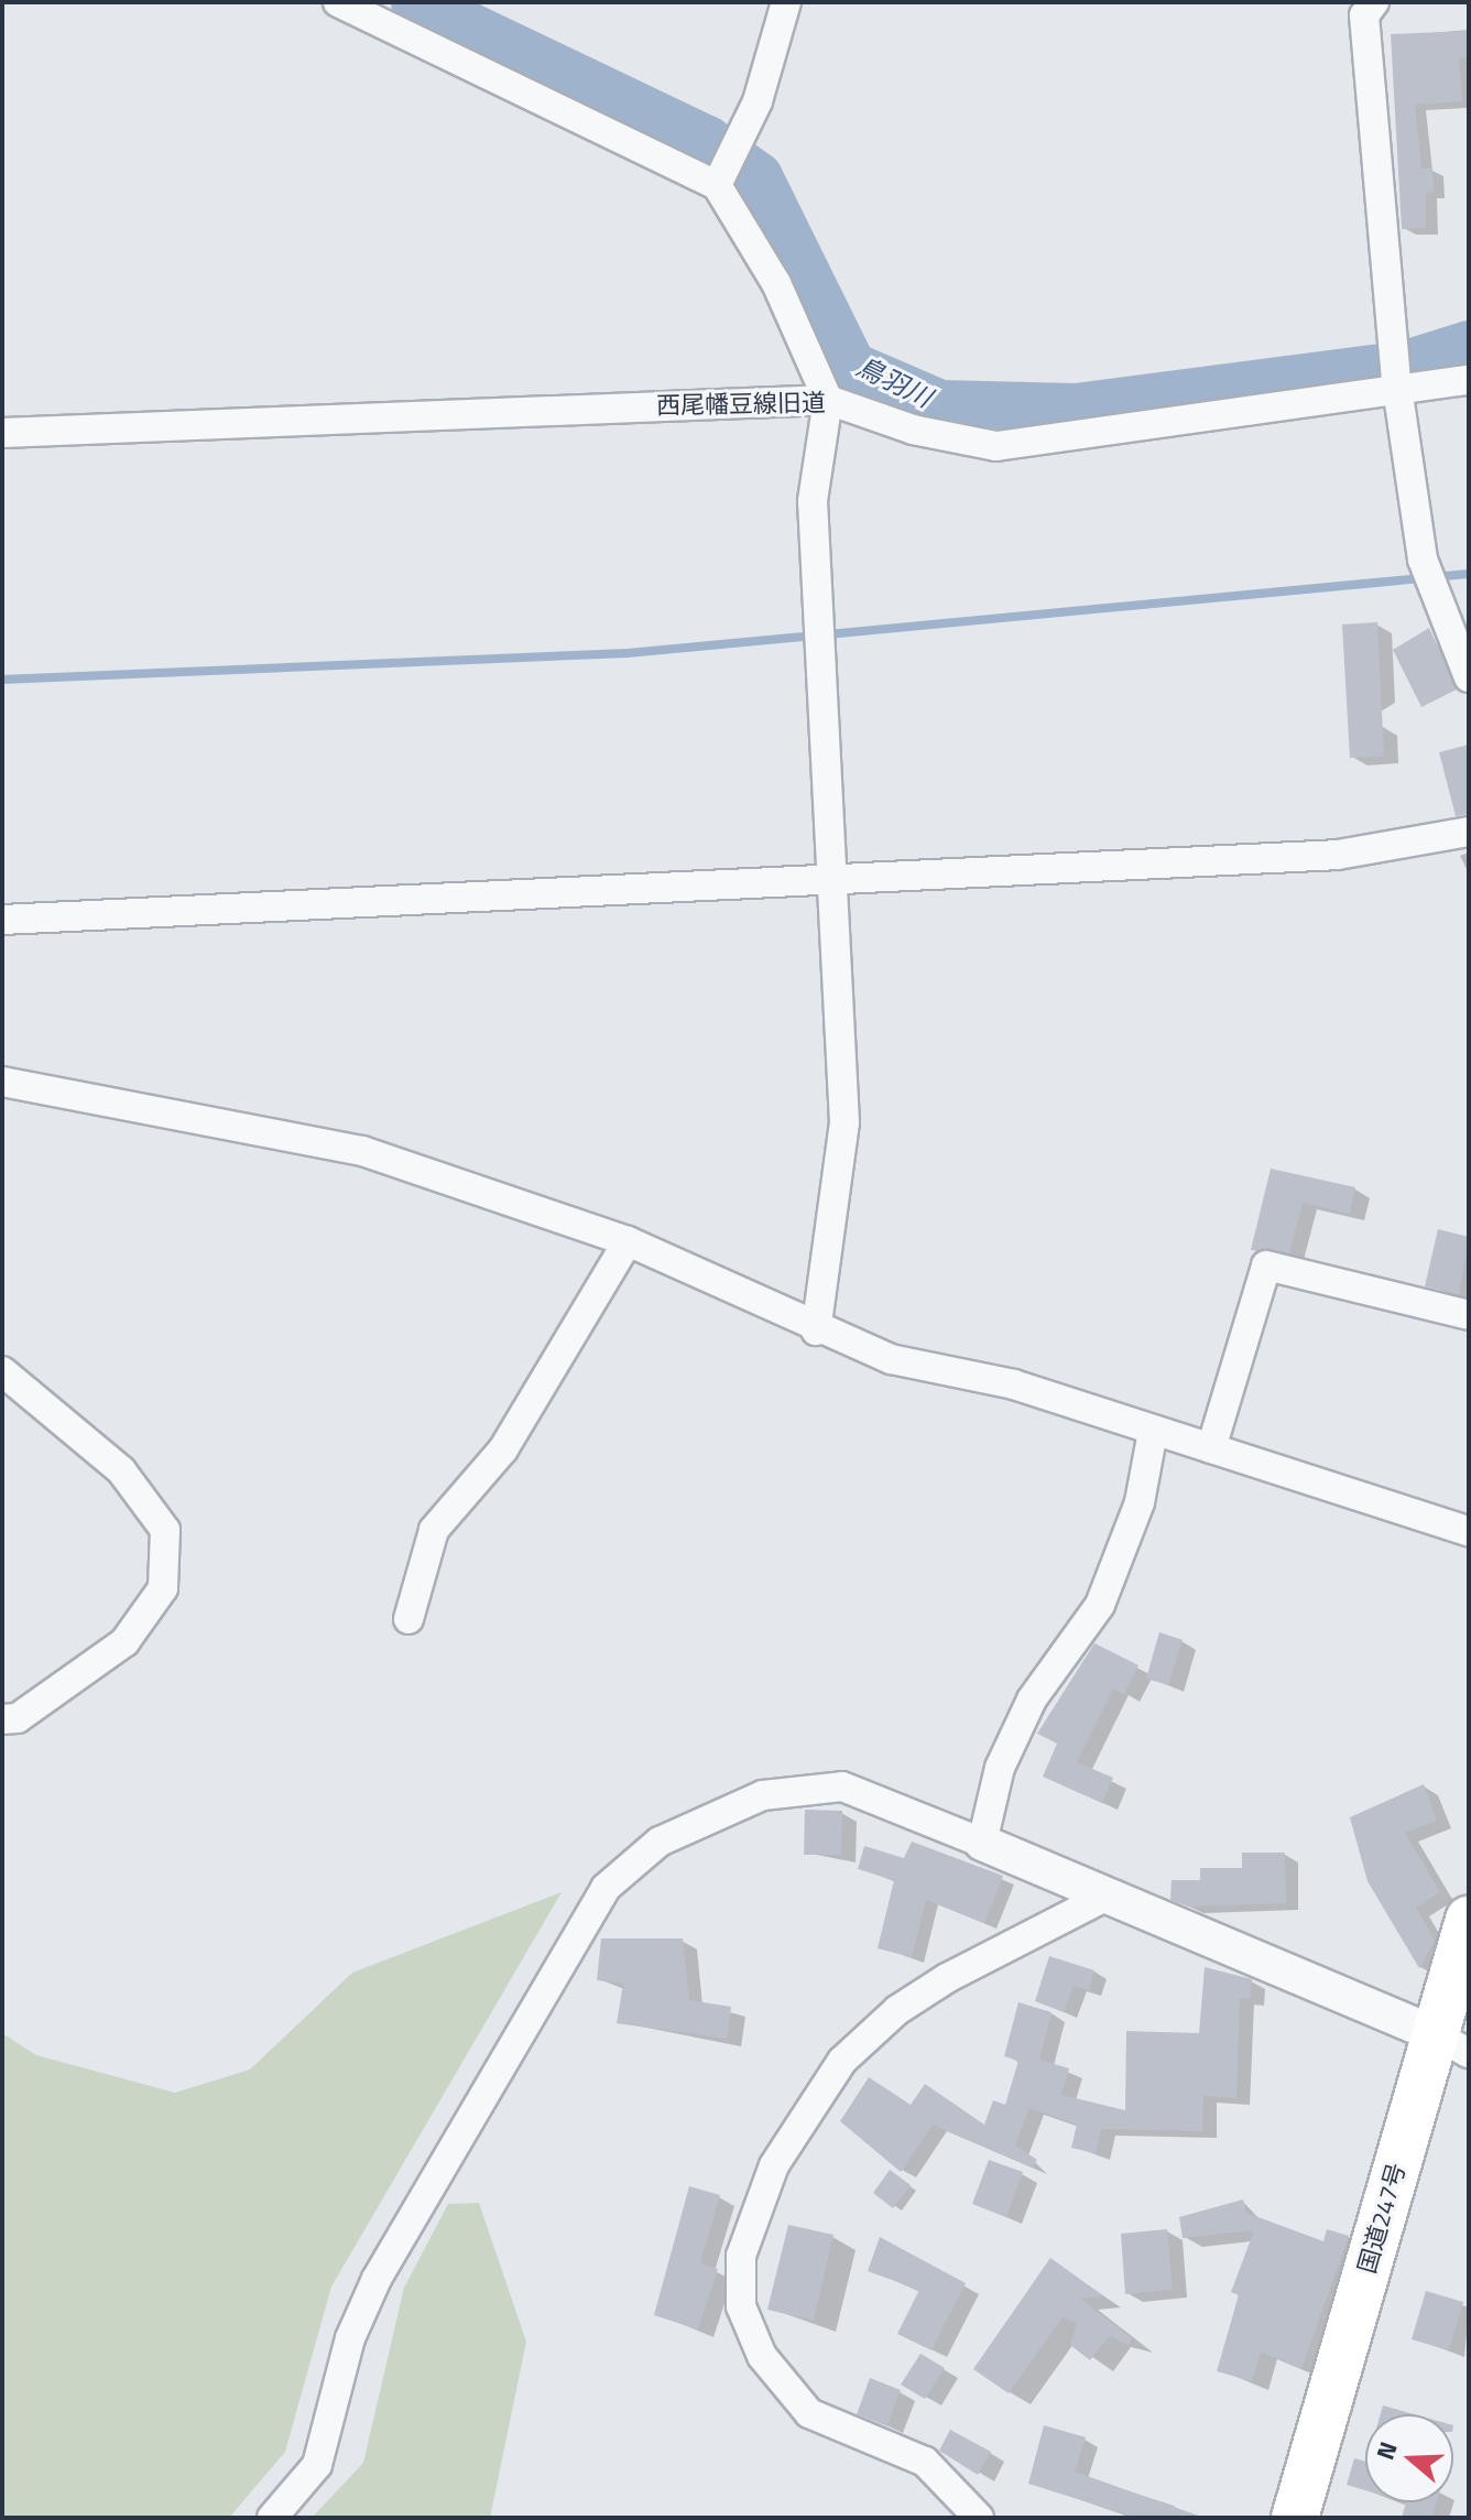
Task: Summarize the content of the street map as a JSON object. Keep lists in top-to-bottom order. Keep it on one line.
{"streets":{"highway":["国道247号"],"street":["西尾幡豆線旧道"]},"water":["鳥羽川"],"north":"left"}
